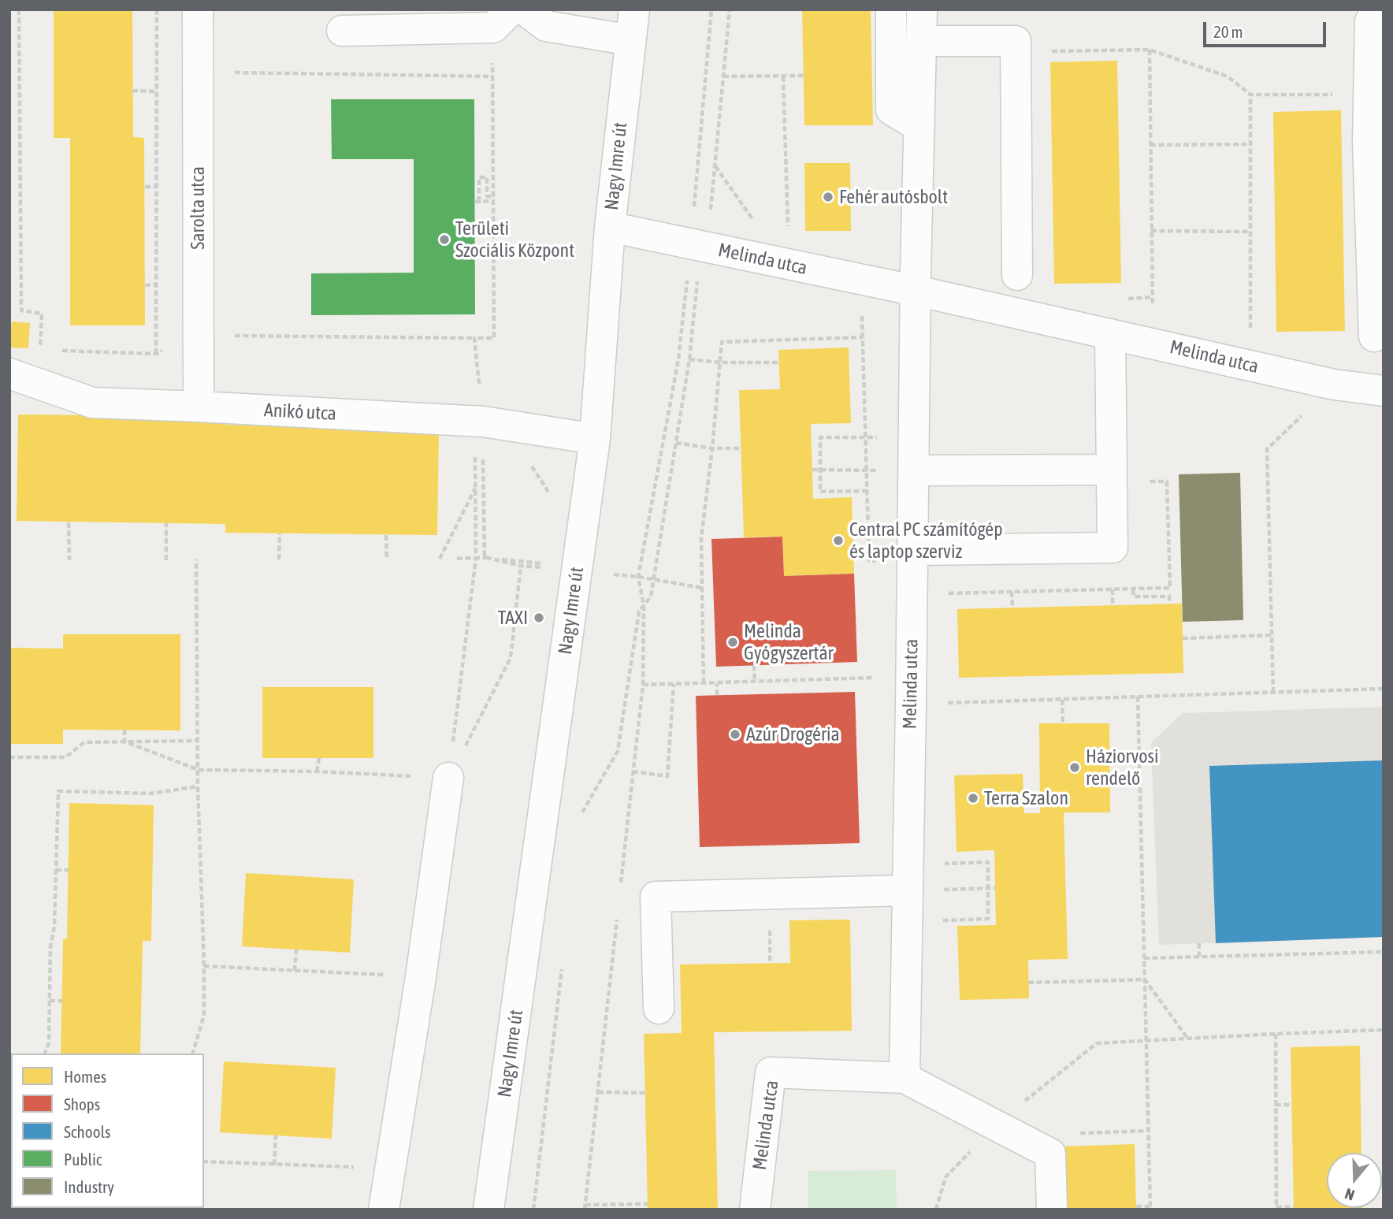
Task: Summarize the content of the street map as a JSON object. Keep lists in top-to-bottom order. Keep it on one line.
{"streets":{"street":["Nagy Imre út","Sarolta utca","Melinda utca","Anikó utca"]},"crossings":[["Nagy Imre út","Melinda utca"],["Nagy Imre út","Anikó utca"],["Sarolta utca","Anikó utca"]],"places":["Fehér autósbolt","Területi Szociális Központ","Central PC számítógép és laptop szerviz","TAXI","Melinda Gyógyszertár","Azúr Drogéria","Háziorvosi rendelő","Terra Szalon"],"legend":["Homes","Shops","Schools","Public","Industry"],"scale_bar":"20 m","north":"bottom"}
